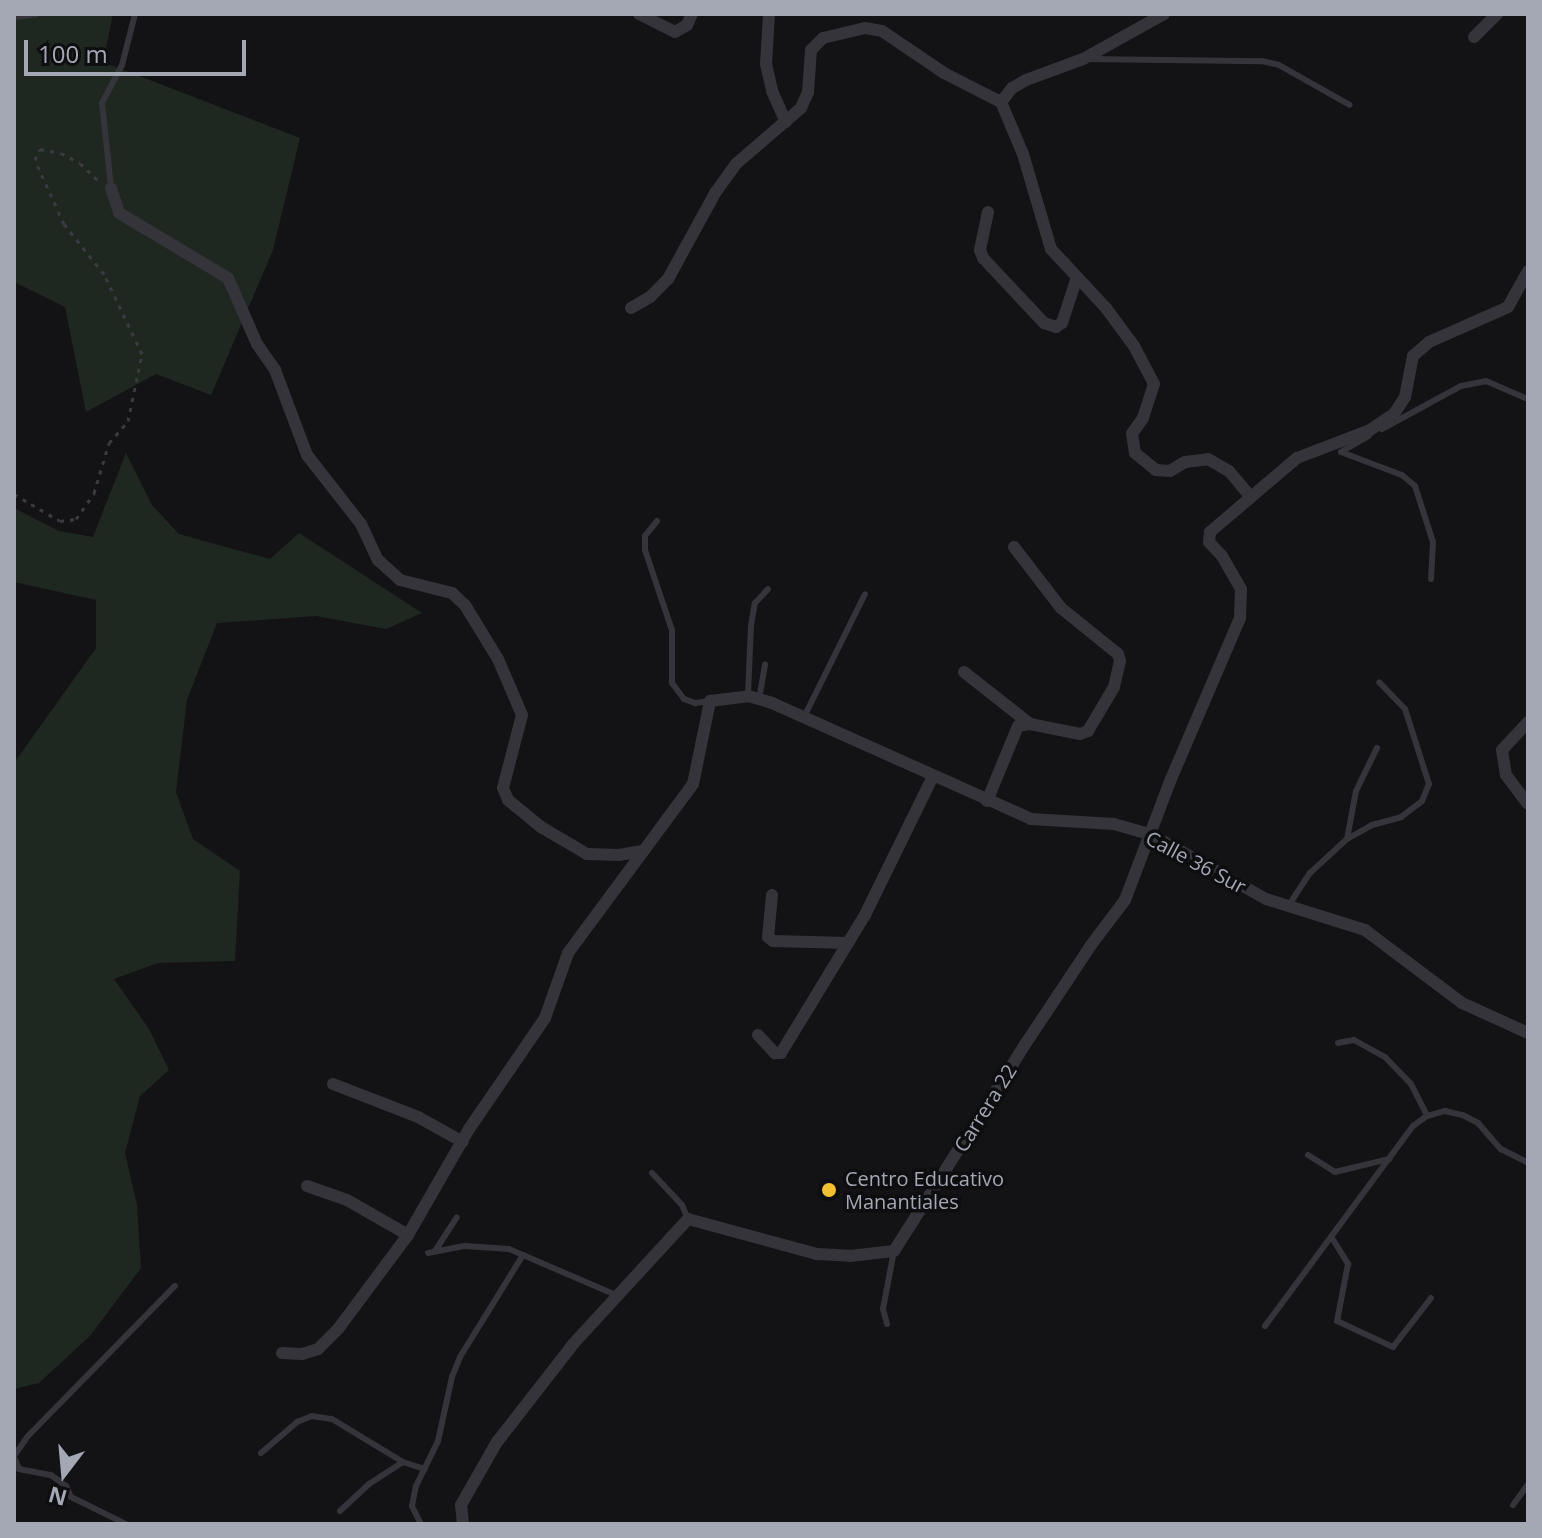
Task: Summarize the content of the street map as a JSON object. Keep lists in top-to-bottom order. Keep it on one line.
{"streets":{"street":["Calle 36 Sur","Carrera 22"]},"crossings":[["Calle 36 Sur","Carrera 22"]],"places":["Centro Educativo Manantiales"],"scale_bar":"100 m","north":"bottom"}
